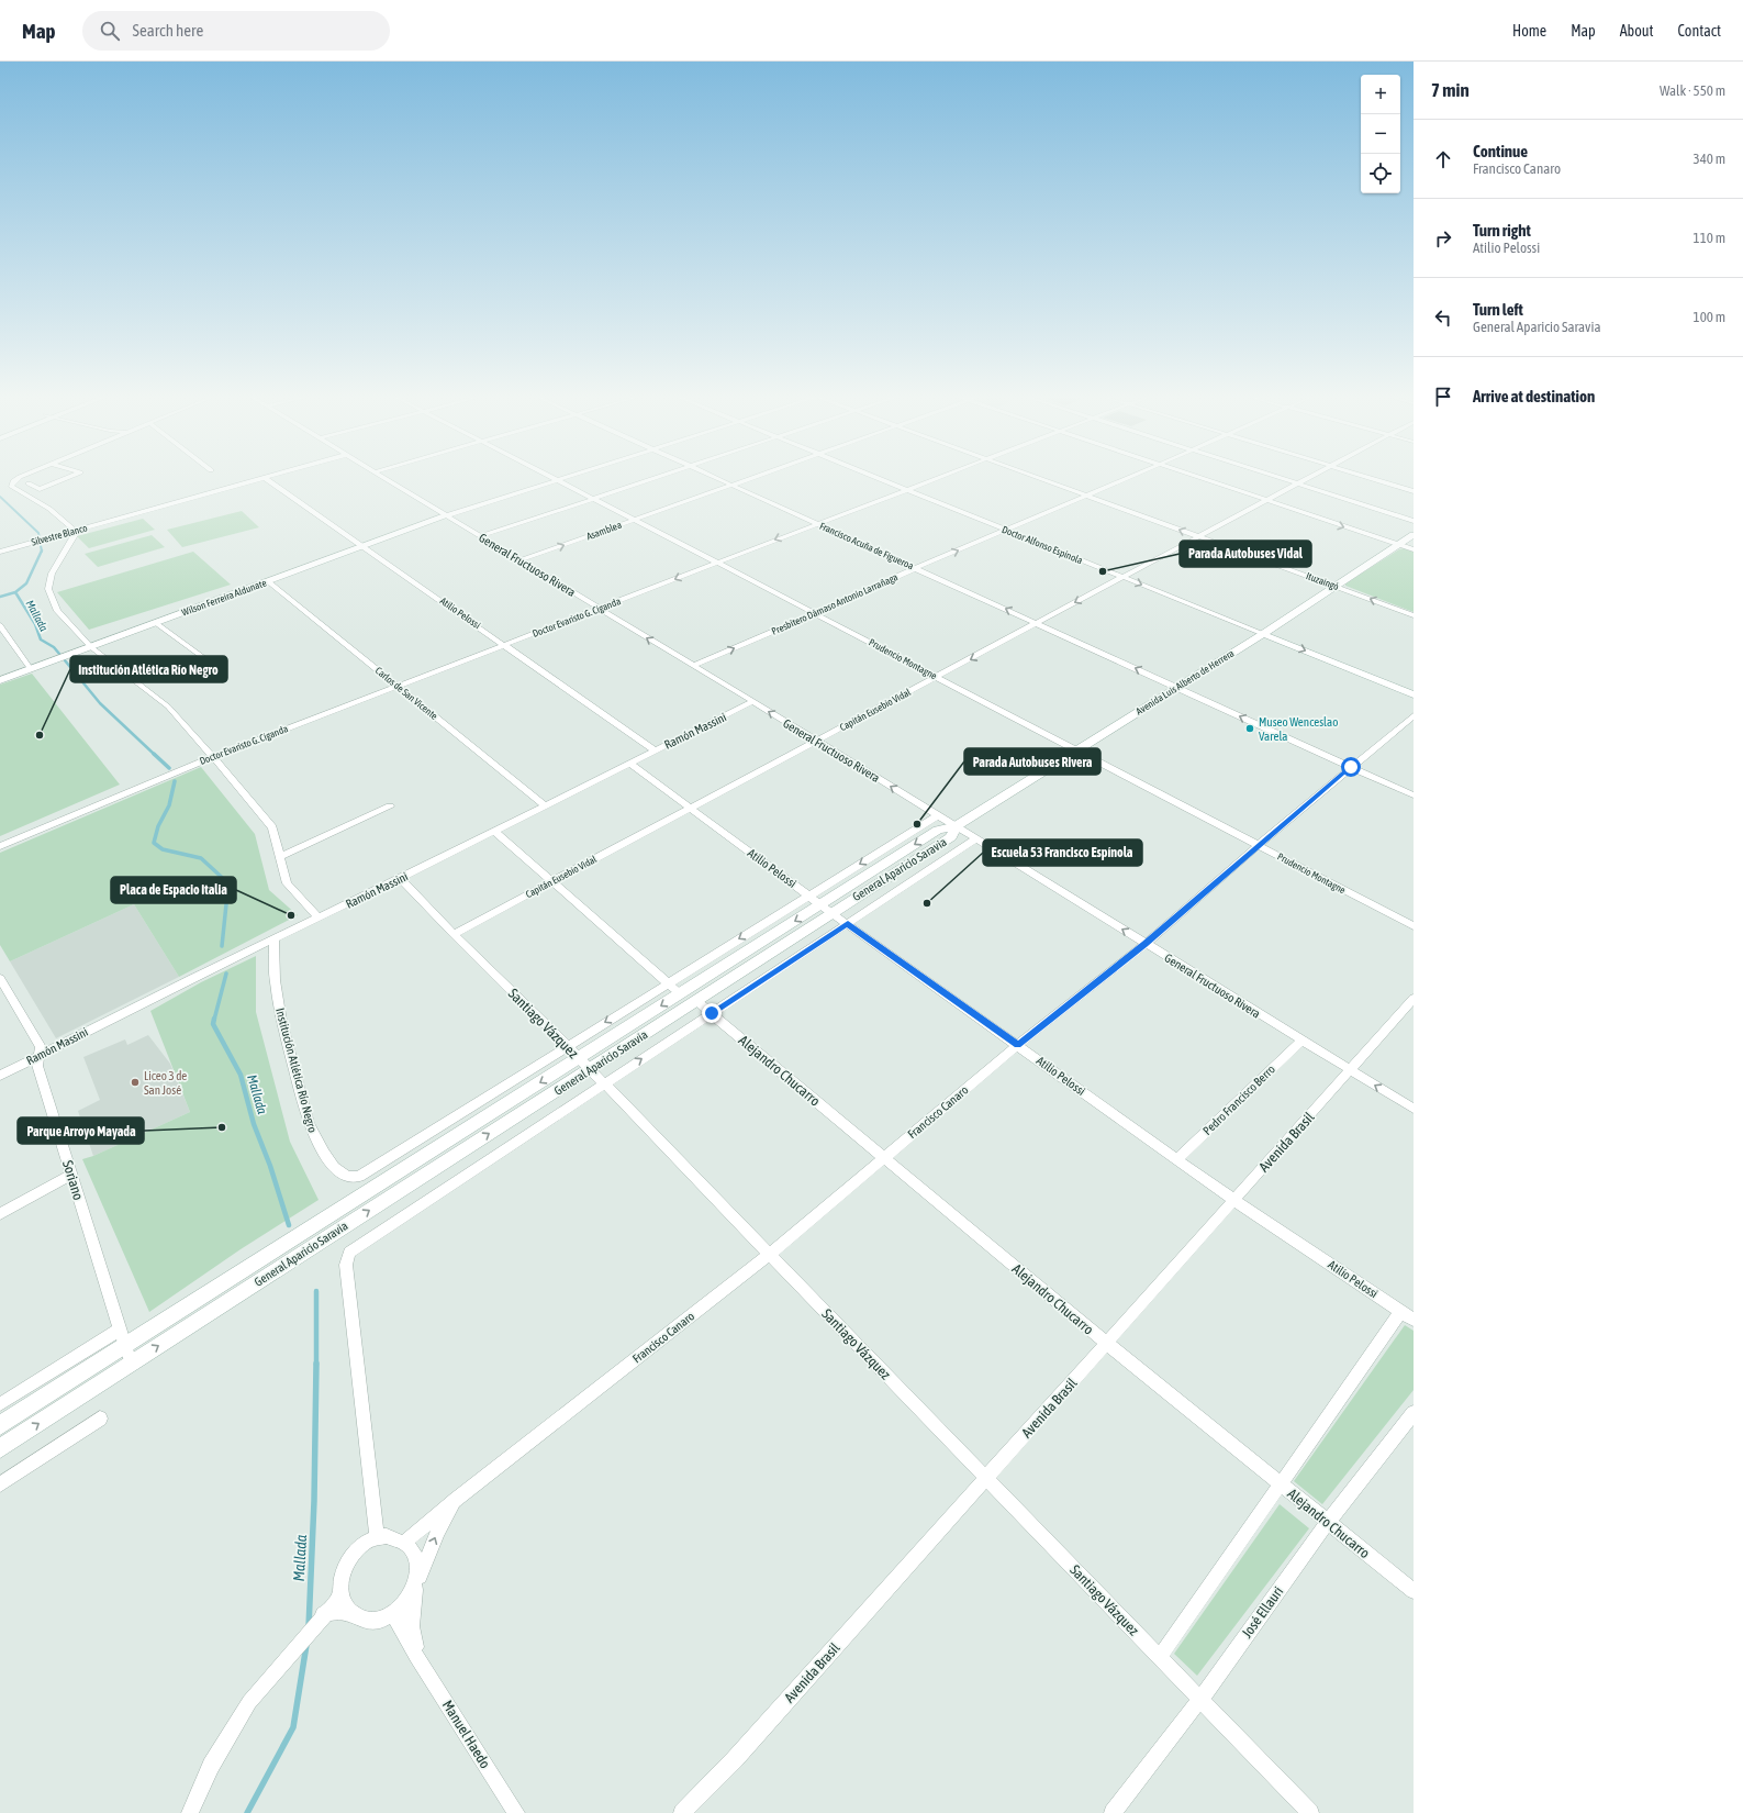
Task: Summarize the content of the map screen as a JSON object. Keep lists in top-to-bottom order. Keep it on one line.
{"streets":{"main road":["Doctor Alfonso Espínola","Wilson Ferreira Aldunate","Avenida Luis Alberto de Herrera","General Aparicio Saravia"],"street":["Asamblea","Silvestre Blanco","Francisco Acuña de Figueroa","General Fructuoso Rivera","Ituzaingó","Presbítero Dámaso Antonio Larrañaga","Atilio Pelossi","Doctor Evaristo G. Ciganda","Prudencio Montagne","Carlos de San Vicente","Capitán Eusebio Vidal","Ramón Massini","Santiago Vázquez","Institución Atlética Río Negro","Alejandro Chucarro","Pedro Francisco Berro","Francisco Canaro","Avenida Brasil","Soriano","José Ellauri","Manuel Haedo"]},"crossings":[["Asamblea","Francisco Acuña de Figueroa"],["Asamblea","General Fructuoso Rivera"],["Asamblea","Prudencio Montagne"],["Silvestre Blanco","Atilio Pelossi"],["Doctor Alfonso Espínola","Presbítero Dámaso Antonio Larrañaga"],["Doctor Alfonso Espínola","Doctor Evaristo G. Ciganda"],["Doctor Alfonso Espínola","Avenida Luis Alberto de Herrera"],["Doctor Alfonso Espínola","Capitán Eusebio Vidal"],["Francisco Acuña de Figueroa","Presbítero Dámaso Antonio Larrañaga"],["Francisco Acuña de Figueroa","Doctor Evaristo G. Ciganda"],["Francisco Acuña de Figueroa","Avenida Luis Alberto de Herrera"],["Francisco Acuña de Figueroa","Capitán Eusebio Vidal"],["Francisco Acuña de Figueroa","Francisco Canaro"],["General Fructuoso Rivera","Wilson Ferreira Aldunate"],["General Fructuoso Rivera","Presbítero Dámaso Antonio Larrañaga"],["General Fructuoso Rivera","Doctor Evaristo G. Ciganda"],["General Fructuoso Rivera","Avenida Luis Alberto de Herrera"],["General Fructuoso Rivera","Capitán Eusebio Vidal"],["General Fructuoso Rivera","Ramón Massini"],["General Fructuoso Rivera","General Aparicio Saravia"],["General Fructuoso Rivera","Pedro Francisco Berro"],["General Fructuoso Rivera","Francisco Canaro"],["General Fructuoso Rivera","Avenida Brasil"],["Ituzaingó","Presbítero Dámaso Antonio Larrañaga"],["Ituzaingó","Avenida Luis Alberto de Herrera"],["Ituzaingó","Capitán Eusebio Vidal"],["Wilson Ferreira Aldunate","Atilio Pelossi"],["Wilson Ferreira Aldunate","Carlos de San Vicente"],["Presbítero Dámaso Antonio Larrañaga","Prudencio Montagne"],["Atilio Pelossi","Doctor Evaristo G. Ciganda"],["Atilio Pelossi","Capitán Eusebio Vidal"],["Atilio Pelossi","Ramón Massini"],["Atilio Pelossi","General Aparicio Saravia"],["Atilio Pelossi","Pedro Francisco Berro"],["Atilio Pelossi","Francisco Canaro"],["Atilio Pelossi","Avenida Brasil"],["Doctor Evaristo G. Ciganda","Prudencio Montagne"],["Doctor Evaristo G. Ciganda","Carlos de San Vicente"],["Prudencio Montagne","Avenida Luis Alberto de Herrera"],["Prudencio Montagne","Capitán Eusebio Vidal"],["Prudencio Montagne","Francisco Canaro"],["Avenida Luis Alberto de Herrera","General Aparicio Saravia"],["Carlos de San Vicente","Ramón Massini"],["Capitán Eusebio Vidal","Santiago Vázquez"],["Ramón Massini","Santiago Vázquez"],["Ramón Massini","Institución Atlética Río Negro"],["Ramón Massini","Soriano"],["General Aparicio Saravia","Santiago Vázquez"],["General Aparicio Saravia","Institución Atlética Río Negro"],["General Aparicio Saravia","Alejandro Chucarro"],["General Aparicio Saravia","Francisco Canaro"],["General Aparicio Saravia","Soriano"],["General Aparicio Saravia","Manuel Haedo"],["Santiago Vázquez","Francisco Canaro"],["Santiago Vázquez","Avenida Brasil"],["Santiago Vázquez","José Ellauri"],["Alejandro Chucarro","Francisco Canaro"],["Alejandro Chucarro","Avenida Brasil"],["Alejandro Chucarro","José Ellauri"],["Francisco Canaro","Manuel Haedo"]],"one_way":["Doctor Alfonso Espínola","Francisco Acuña de Figueroa","General Fructuoso Rivera","Presbítero Dámaso Antonio Larrañaga"],"water":["Mallada"],"places":["Parada Autobuses Vidal","Museo Wenceslao Varela","Institución Atlética Río Negro","Parada Autobuses Rivera","Escuela 53 Francisco Espínola","Placa de Espacio Italia","Liceo 3 de San José","Parque Arroyo Mayada"],"page":{"header":"Map","search":"Search here","nav":["Home","Map","About","Contact"],"heading":["7 min","Walk · 550 m"],"map_buttons":["+","−"],"list":[["Continue","Francisco Canaro","340 m"],["Turn right","Atilio Pelossi","110 m"],["Turn left","General Aparicio Saravia","100 m"],"Arrive at destination"]}}
